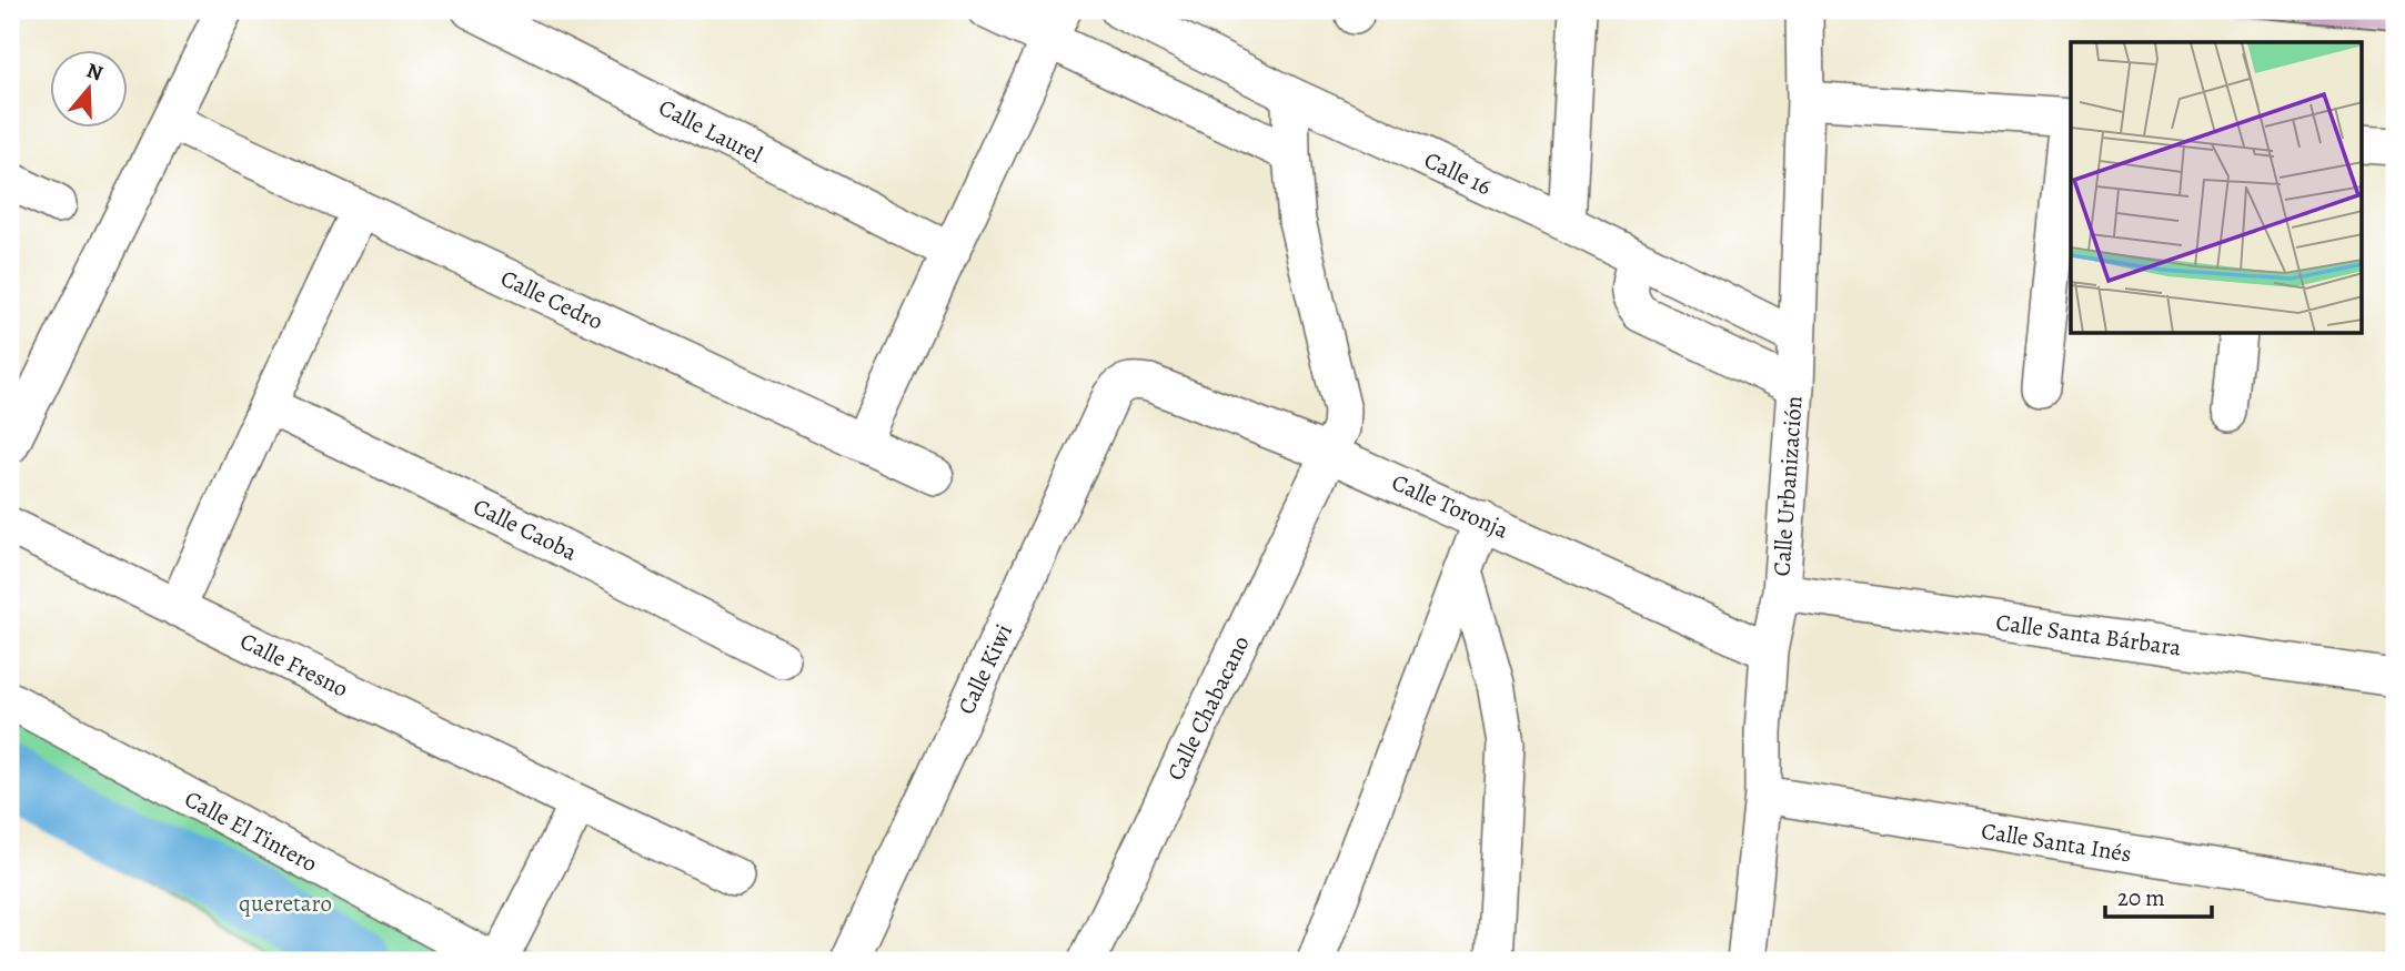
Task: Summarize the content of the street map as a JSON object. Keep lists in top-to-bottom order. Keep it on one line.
{"streets":{"street":["Calle Laurel","Calle 16","Calle Cedro","Calle Urbanización","Calle Toronja","Calle Caoba","Calle Santa Bárbara","Calle Fresno","Calle Kiwi","Calle Chabacano","Calle El Tintero","Calle Santa Inés"]},"crossings":[["Calle 16","Calle Urbanización"],["Calle 16","Calle Chabacano"],["Calle Urbanización","Calle Toronja"],["Calle Urbanización","Calle Santa Bárbara"],["Calle Urbanización","Calle Santa Inés"],["Calle Toronja","Calle Kiwi"],["Calle Toronja","Calle Chabacano"]],"parks":["queretaro"],"scale_bar":"20 m","north":"top"}
